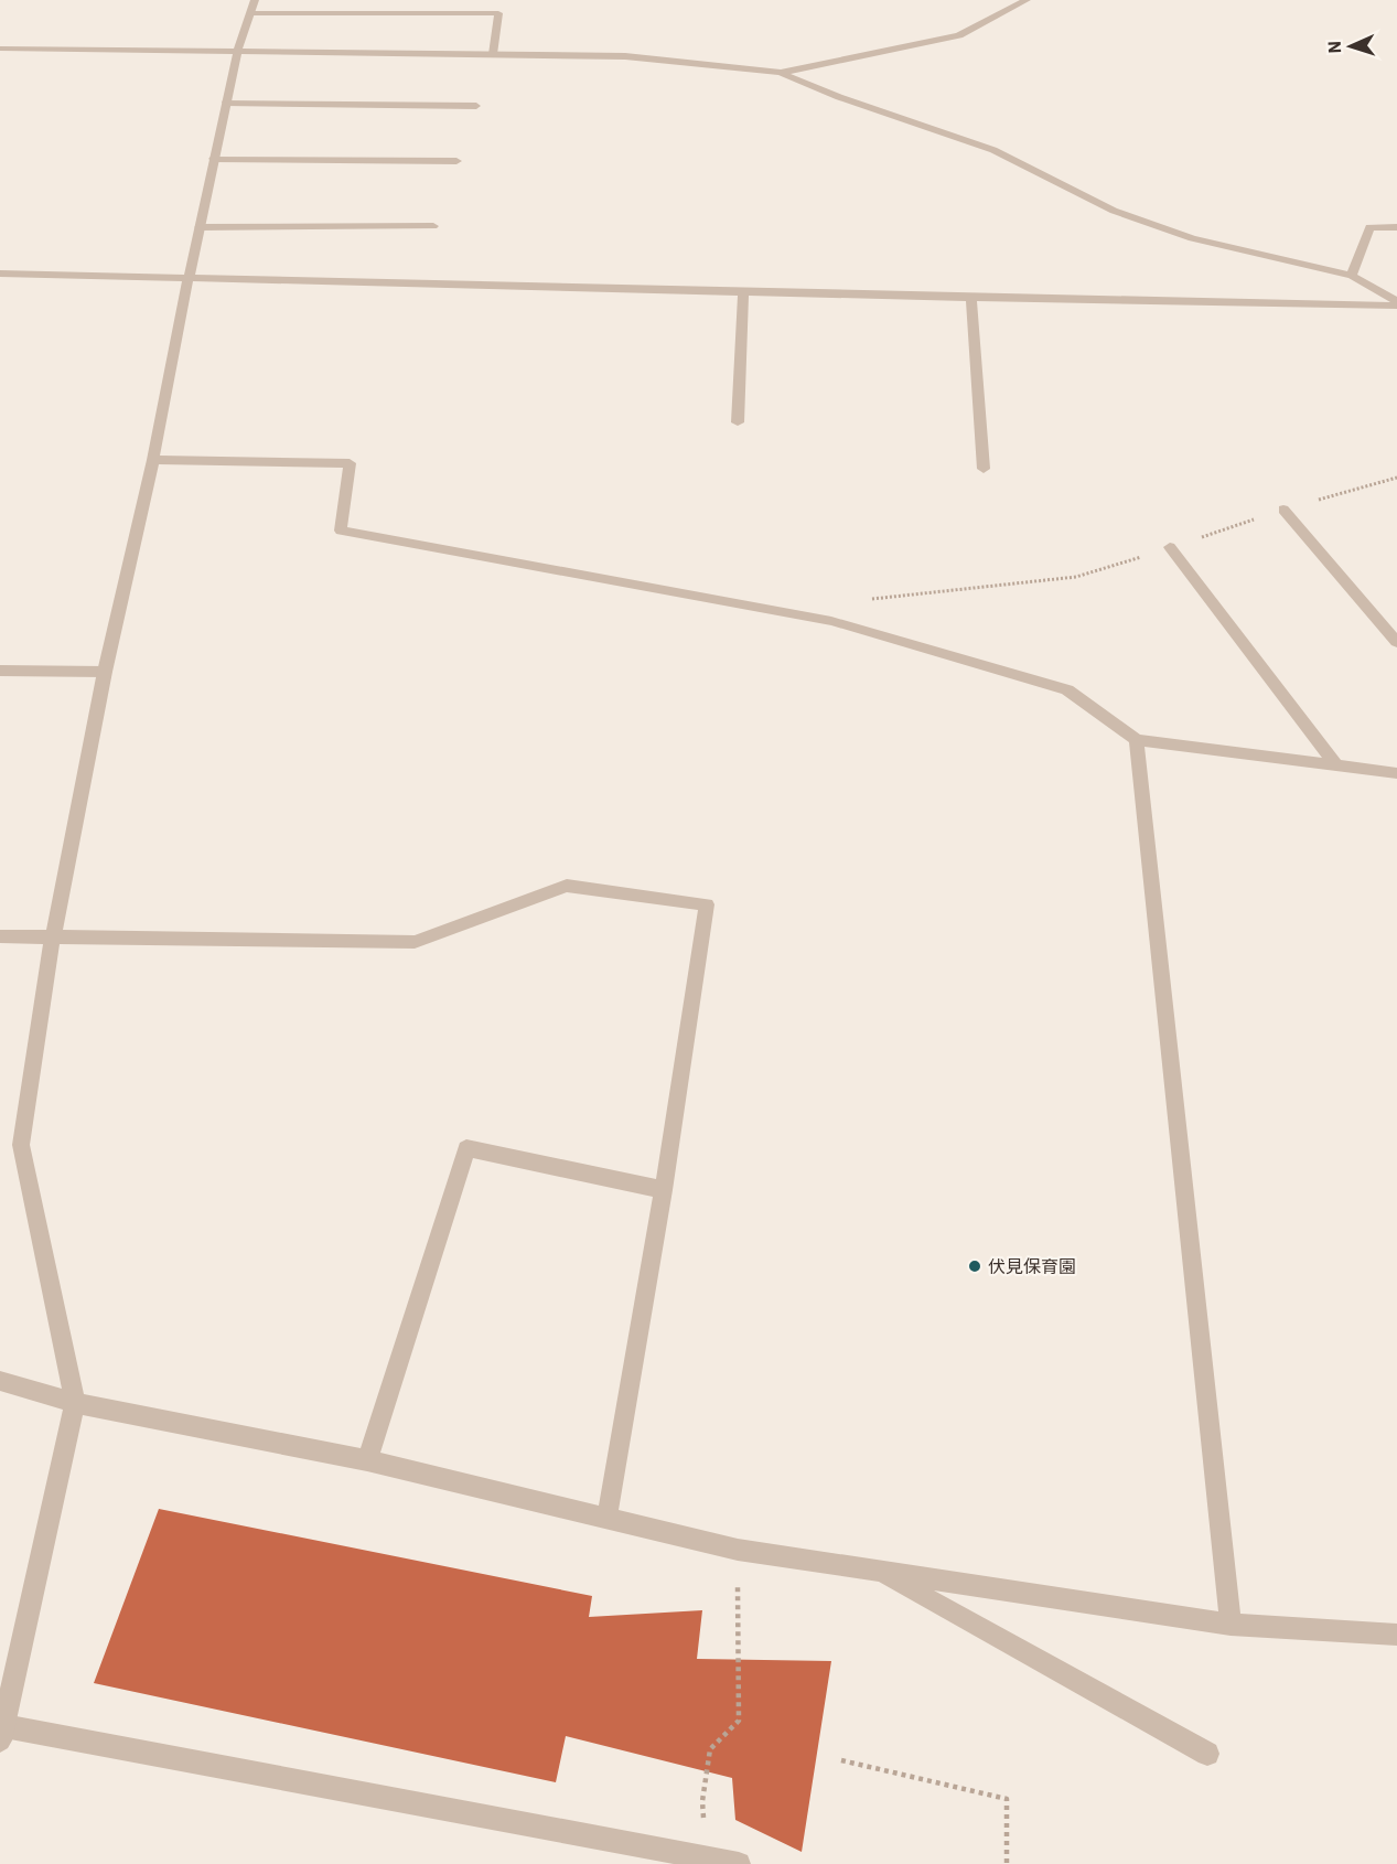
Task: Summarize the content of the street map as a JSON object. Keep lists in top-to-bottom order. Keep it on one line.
{"places":["伏見保育園"],"north":"left"}
